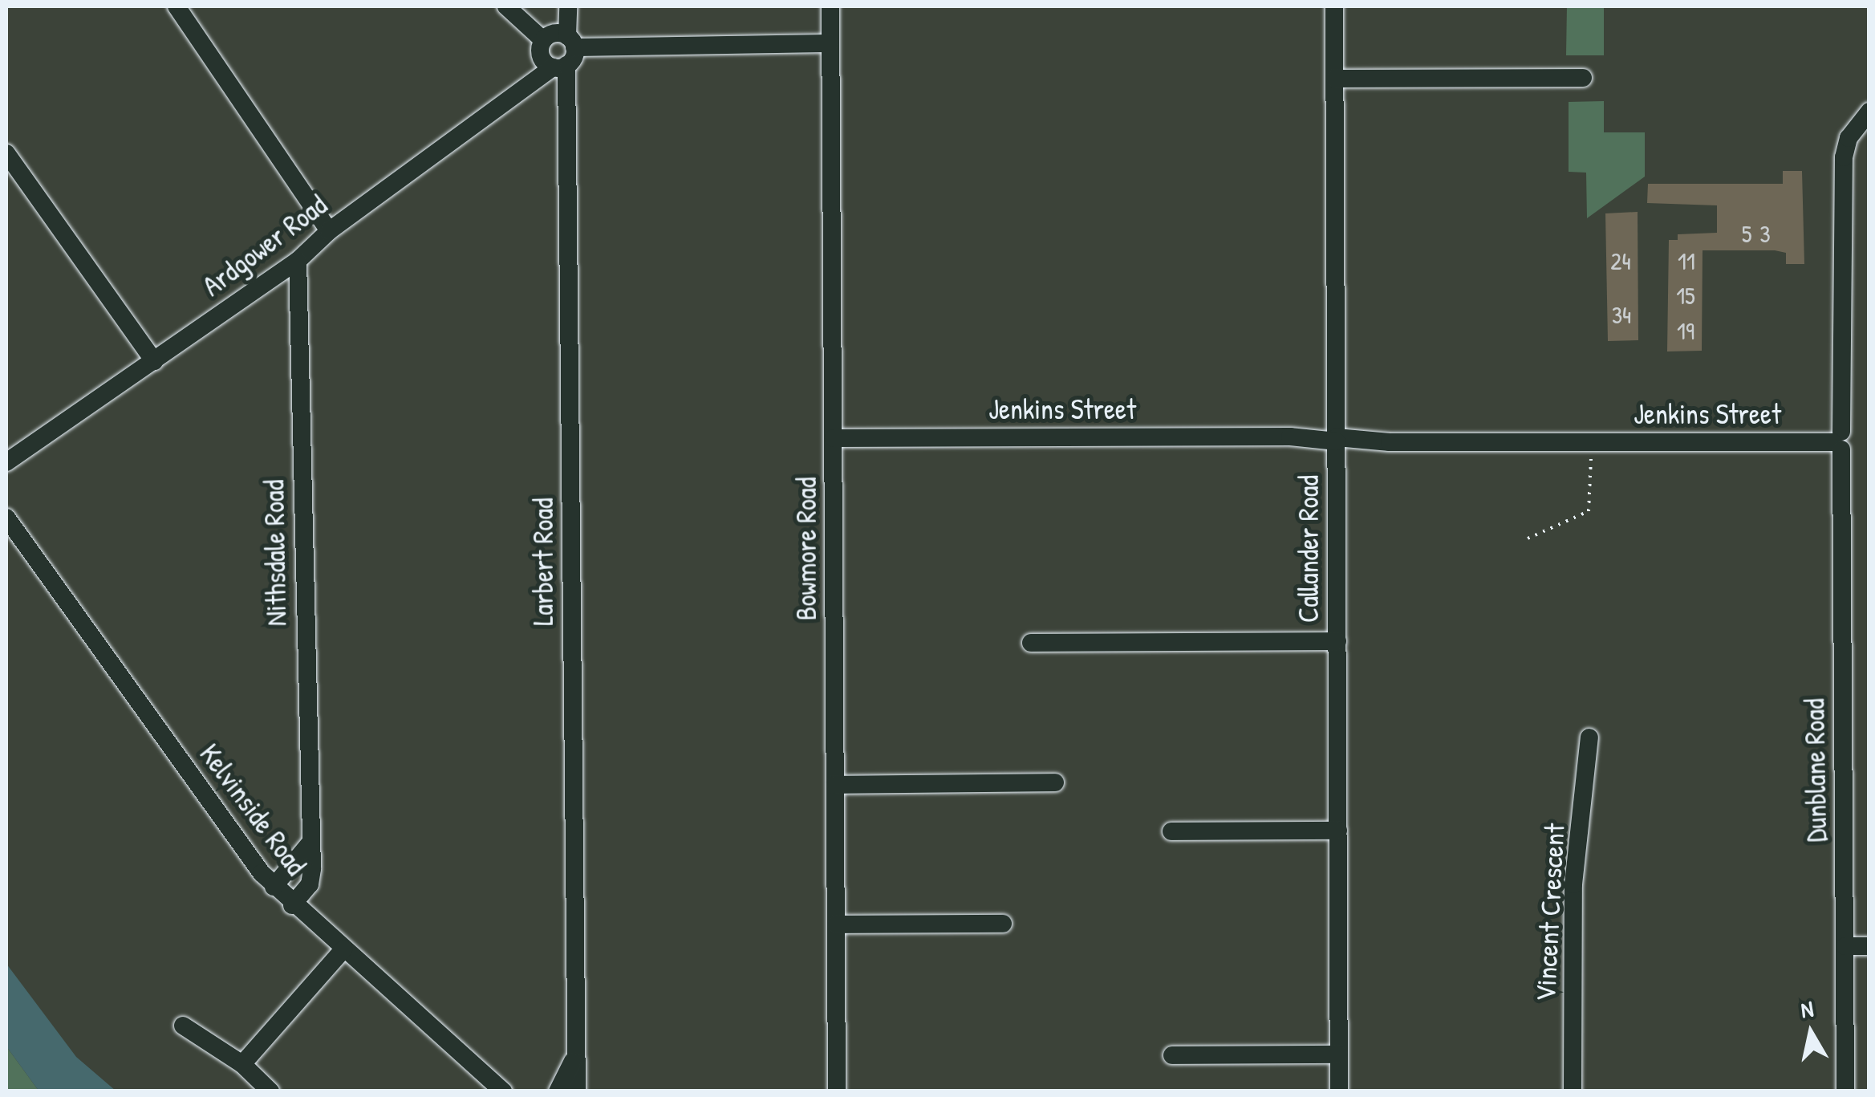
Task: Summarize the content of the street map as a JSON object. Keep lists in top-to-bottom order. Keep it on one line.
{"streets":{"street":["Ardgower Road","Jenkins Street","Bowmore Road","Callander Road","Nithsdale Road","Larbert Road","Dunblane Road","Kelvinside Road","Vincent Crescent"]},"crossings":[["Ardgower Road","Nithsdale Road"],["Ardgower Road","Larbert Road"],["Jenkins Street","Bowmore Road"],["Jenkins Street","Callander Road"],["Jenkins Street","Dunblane Road"],["Nithsdale Road","Kelvinside Road"]],"house_numbers":["5","3","24","11","15","34","19"],"north":"top"}
